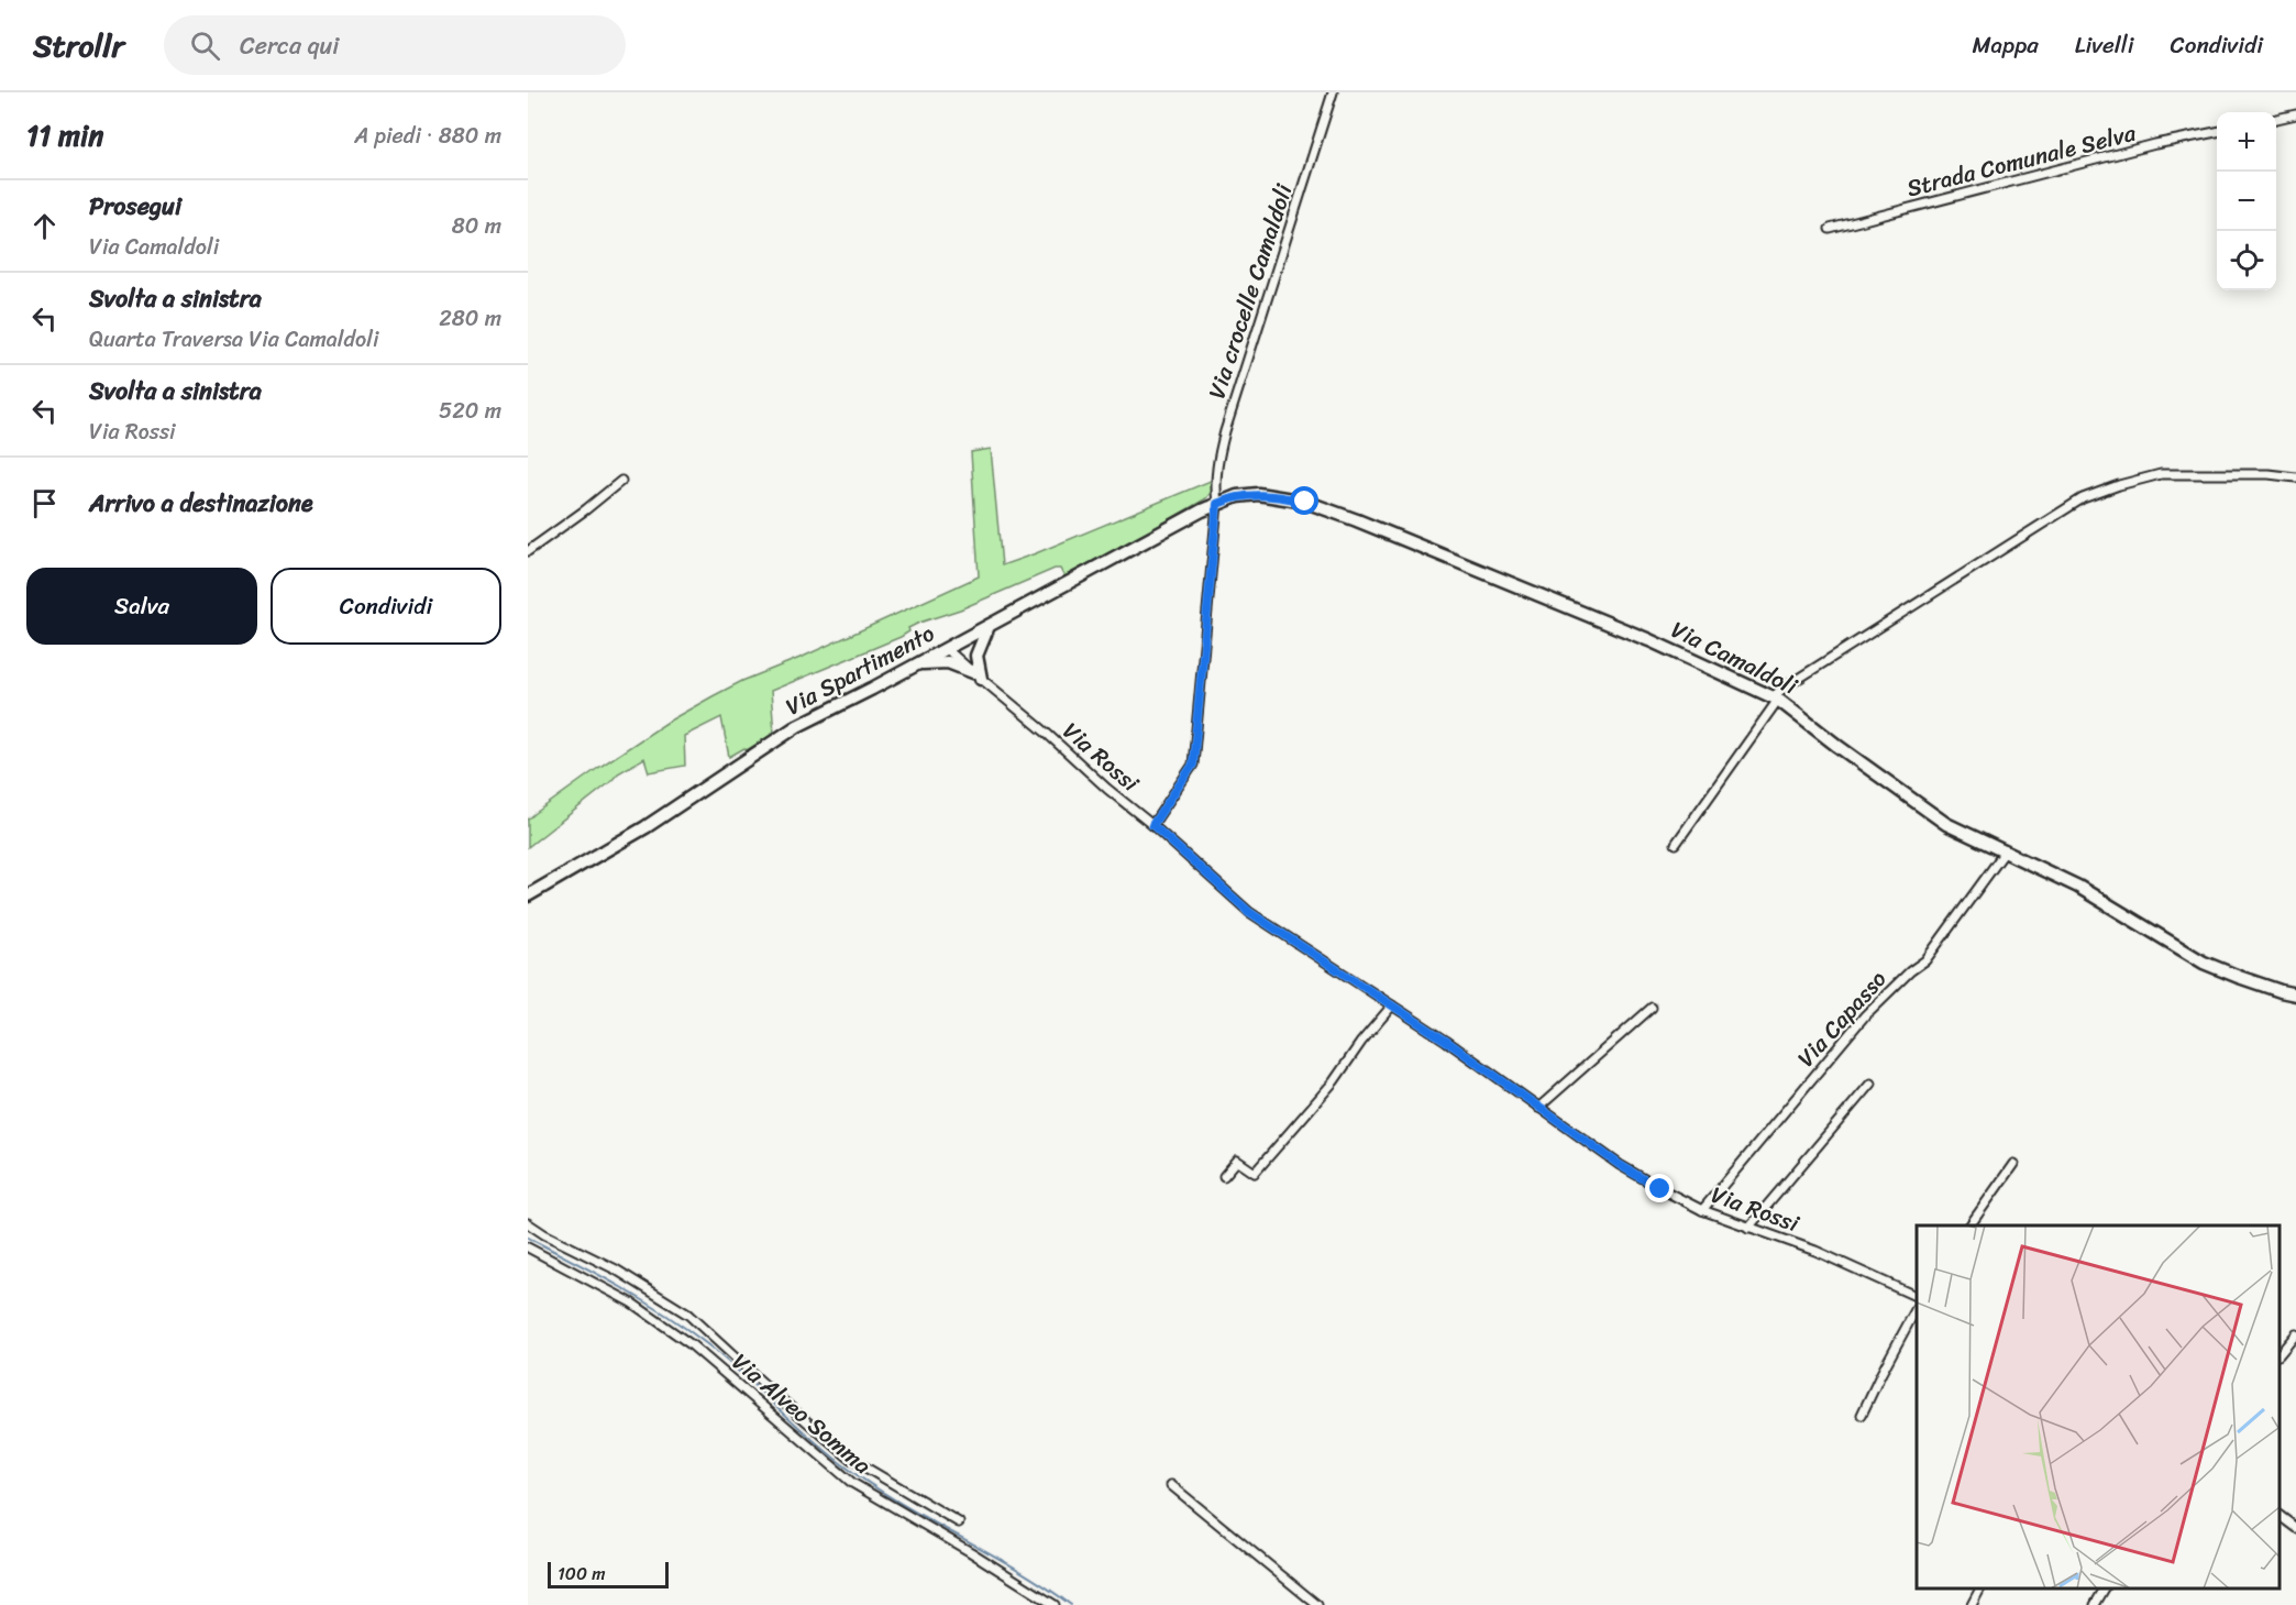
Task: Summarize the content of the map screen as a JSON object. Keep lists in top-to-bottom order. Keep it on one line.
{"streets":{"street":["Strada Comunale Selva","Via crocelle Camaldoli","Via Camaldoli","Via Spartimento","Via Rossi","Via Capasso","Via Alveo Somma"]},"crossings":[["Via crocelle Camaldoli","Via Camaldoli"],["Via crocelle Camaldoli","Via Spartimento"],["Via crocelle Camaldoli","Via Rossi"],["Via Camaldoli","Via Spartimento"],["Via Camaldoli","Via Capasso"],["Via Spartimento","Via Rossi"],["Via Rossi","Via Capasso"]],"scale_bar":"100 m","page":{"header":"Strollr","search":"Cerca qui","nav":["Mappa","Livelli","Condividi"],"heading":["11 min","A piedi · 880 m"],"map_buttons":["+","−"],"list":[["Prosegui","Via Camaldoli","80 m"],["Svolta a sinistra","Quarta Traversa Via Camaldoli","280 m"],["Svolta a sinistra","Via Rossi","520 m"],"Arrivo a destinazione"],"buttons":["Salva","Condividi"],"scale":"100 m"}}
